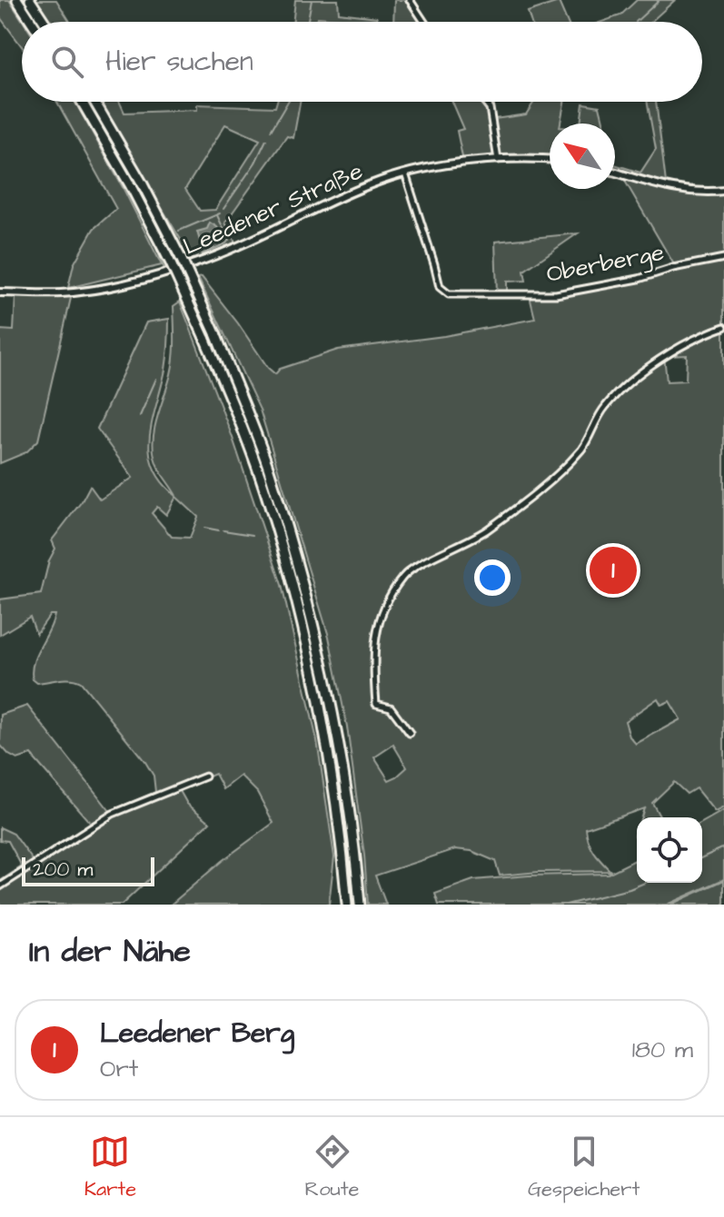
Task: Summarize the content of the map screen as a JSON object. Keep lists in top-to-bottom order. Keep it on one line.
{"streets":{"street":["Leedener Straße","Oberberge"]},"crossings":[["Leedener Straße","Oberberge"]],"scale_bar":"200 m","north":"top left","page":{"search":"Hier suchen","pins":"1","scale":"200 m","heading":"In der Nähe","list":[{"mark":"1","name":"Leedener Berg","note":"Ort","value":"180 m"}],"nav":["Karte","Route","Gespeichert"]}}
